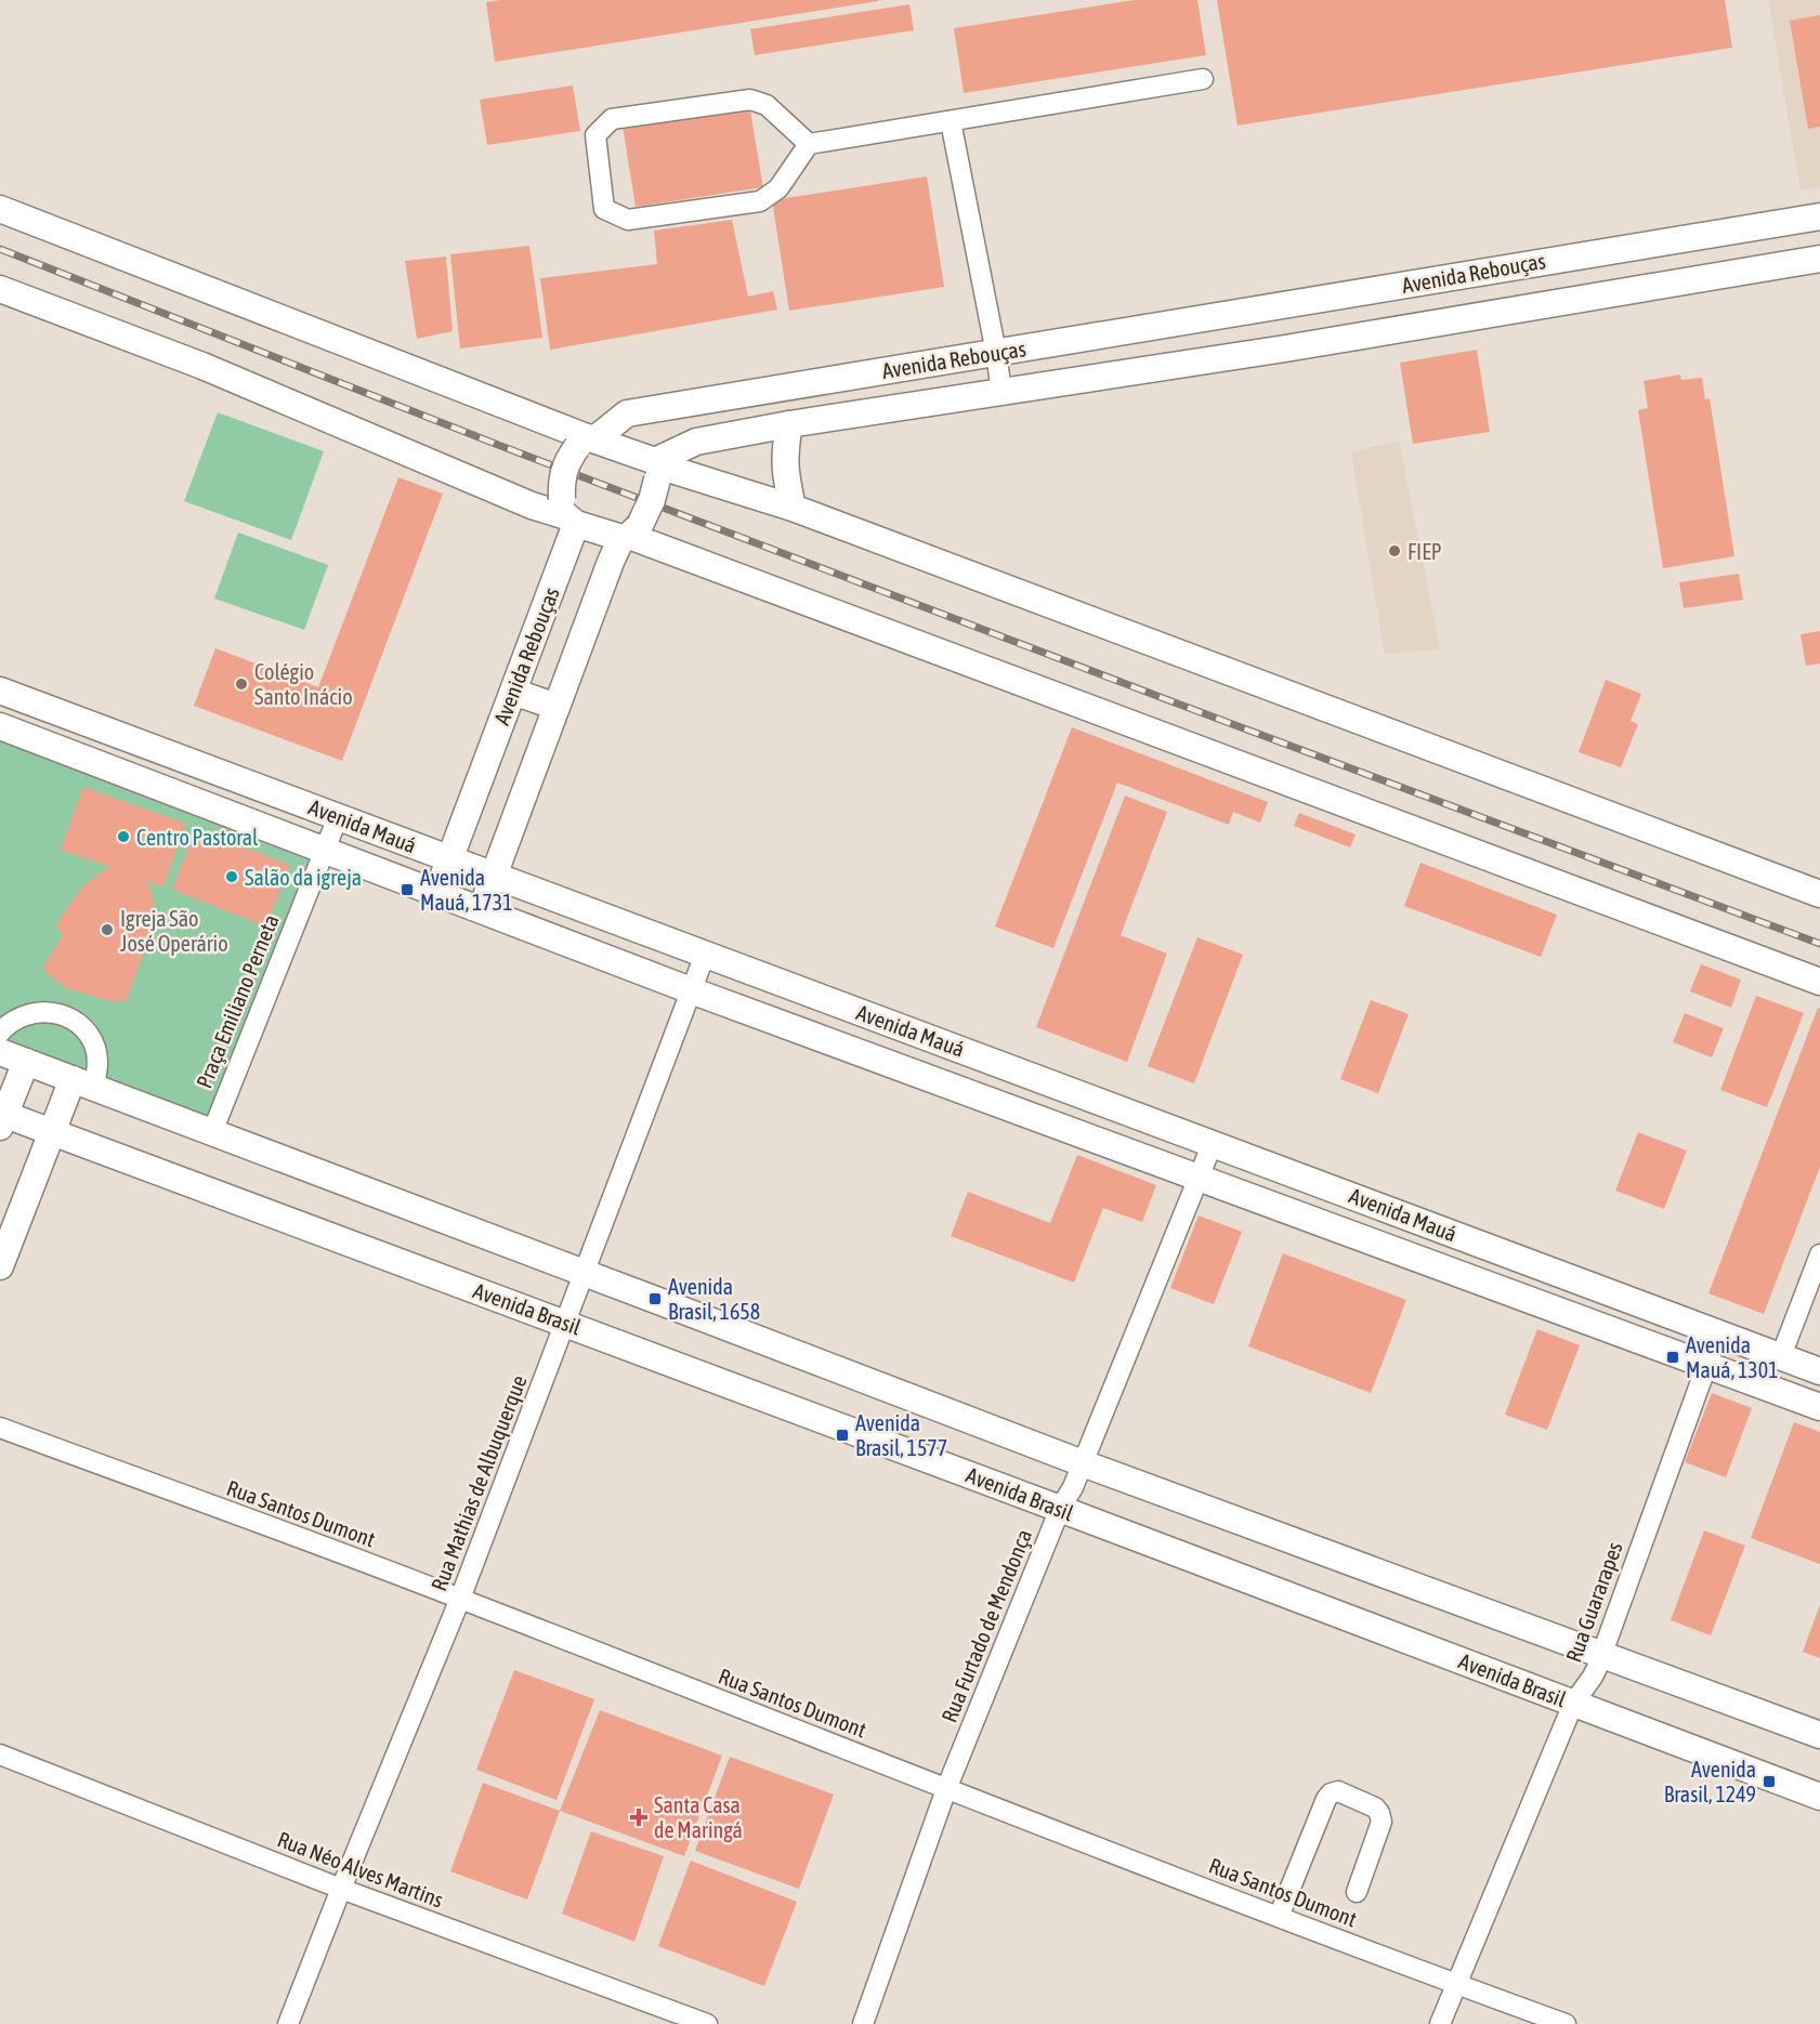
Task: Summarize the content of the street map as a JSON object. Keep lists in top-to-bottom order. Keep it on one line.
{"streets":{"main road":["Avenida Rebouças","Avenida Mauá","Avenida Brasil"],"street":["Praça Emiliano Perneta","Rua Mathias de Albuquerque","Rua Santos Dumont","Rua Guararapes","Rua Furtado de Mendonça","Rua Néo Alves Martins"]},"crossings":[["Avenida Rebouças","Avenida Mauá"],["Avenida Mauá","Praça Emiliano Perneta"],["Avenida Mauá","Rua Mathias de Albuquerque"],["Avenida Mauá","Rua Guararapes"],["Avenida Mauá","Rua Furtado de Mendonça"],["Avenida Brasil","Rua Mathias de Albuquerque"],["Avenida Brasil","Rua Guararapes"],["Avenida Brasil","Rua Furtado de Mendonça"],["Rua Mathias de Albuquerque","Rua Santos Dumont"],["Rua Mathias de Albuquerque","Rua Néo Alves Martins"],["Rua Santos Dumont","Rua Guararapes"],["Rua Santos Dumont","Rua Furtado de Mendonça"]],"places":{"other":["FIEP","Colégio Santo Inácio","Centro Pastoral","Salão da igreja","Igreja São José Operário"],"transit":["Avenida Mauá, 1731","Avenida Brasil, 1658","Avenida Mauá, 1301","Avenida Brasil, 1577","Avenida Brasil, 1249"],"health":["Santa Casa de Maringá"]}}
